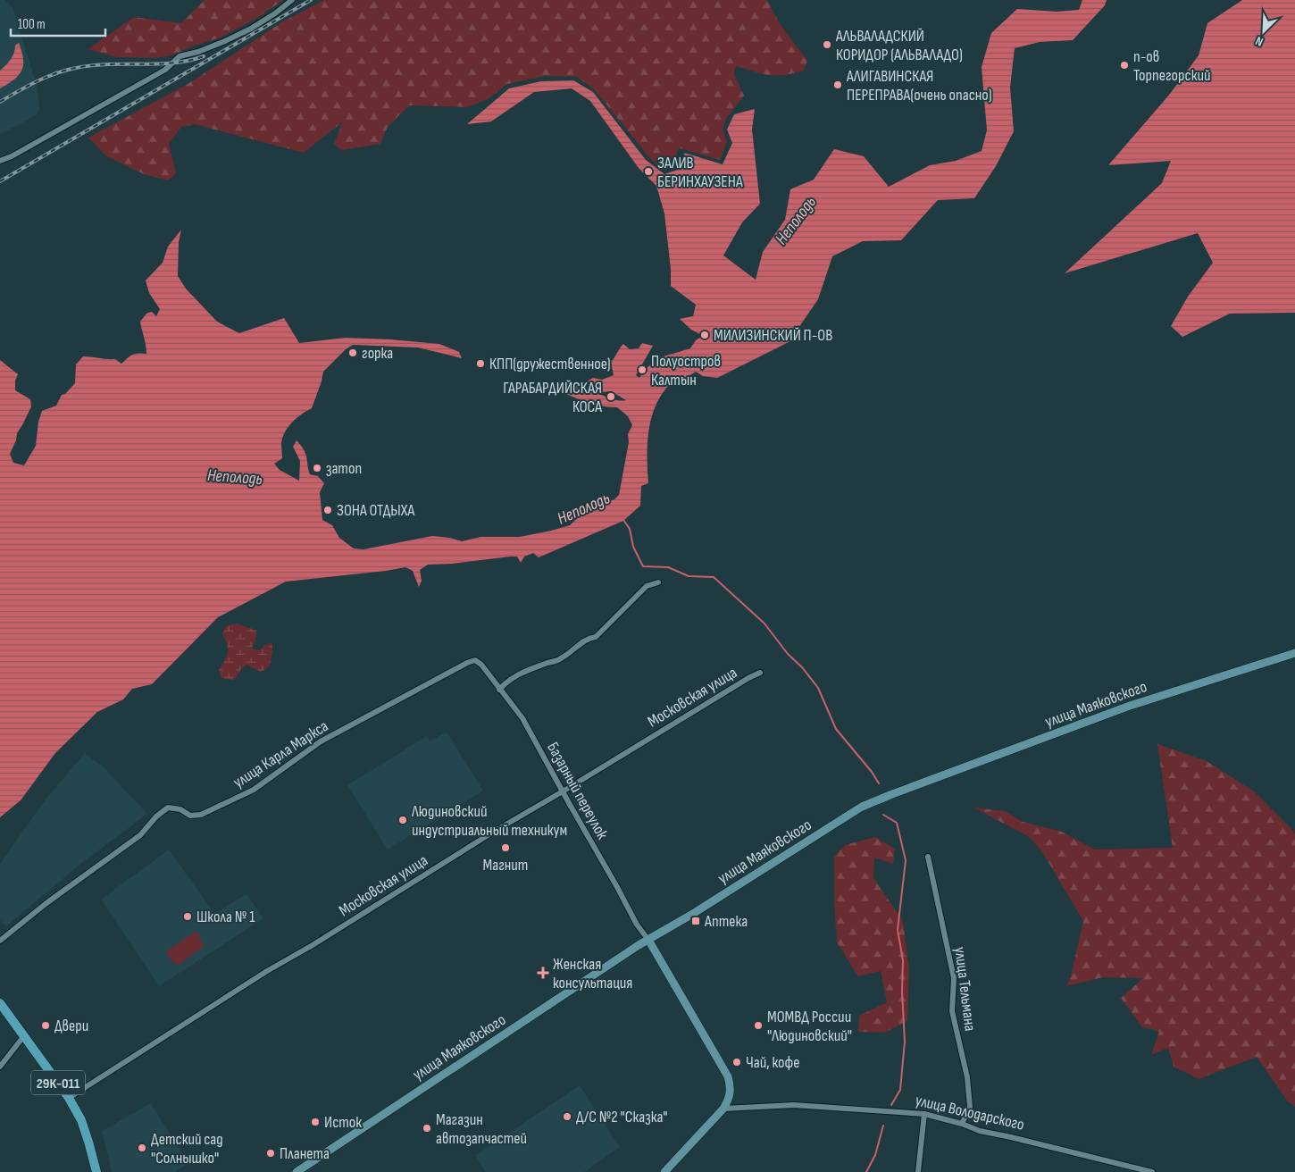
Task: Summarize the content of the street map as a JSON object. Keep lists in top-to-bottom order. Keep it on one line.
{"streets":{"main road":["29К-011"],"street":["Московская улица","улица Маяковского","улица Карла Маркса","Базарный переулок","улица Тельмана","улица Володарского"]},"crossings":[["Московская улица","Базарный переулок"],["Московская улица","29К-011"],["улица Маяковского","Базарный переулок"],["улица Карла Маркса","Базарный переулок"],["улица Тельмана","улица Володарского"]],"water":["Неполодь"],"places":{"other":["АЛЬВАЛАДСКИЙ КОРИДОР (АЛЬВАЛАДО)","п-ов Торпегорский","АЛИГАВИНСКАЯ ПЕРЕПРАВА(очень опасно)","ЗАЛИВ БЕРИНХАУЗЕНА","МИЛИЗИНСКИЙ П-ОВ","горка","КПП(дружественное)","Полуостров Калтын","ГАРАБАРДИЙСКАЯ КОСА","затоп","ЗОНА ОТДЫХА","Людиновский индустриальный техникум","Магнит","Школа № 1","Двери","МОМВД России \"Людиновский\"","Чай, кофе","Д/С №2 \"Сказка\"","Исток","Магазин автозапчастей","Детский сад \"Солнышко\"","Планета"],"transit":["Аптека"],"health":["Женская консультация"]},"scale_bar":"100 m","north":"bottom left"}
